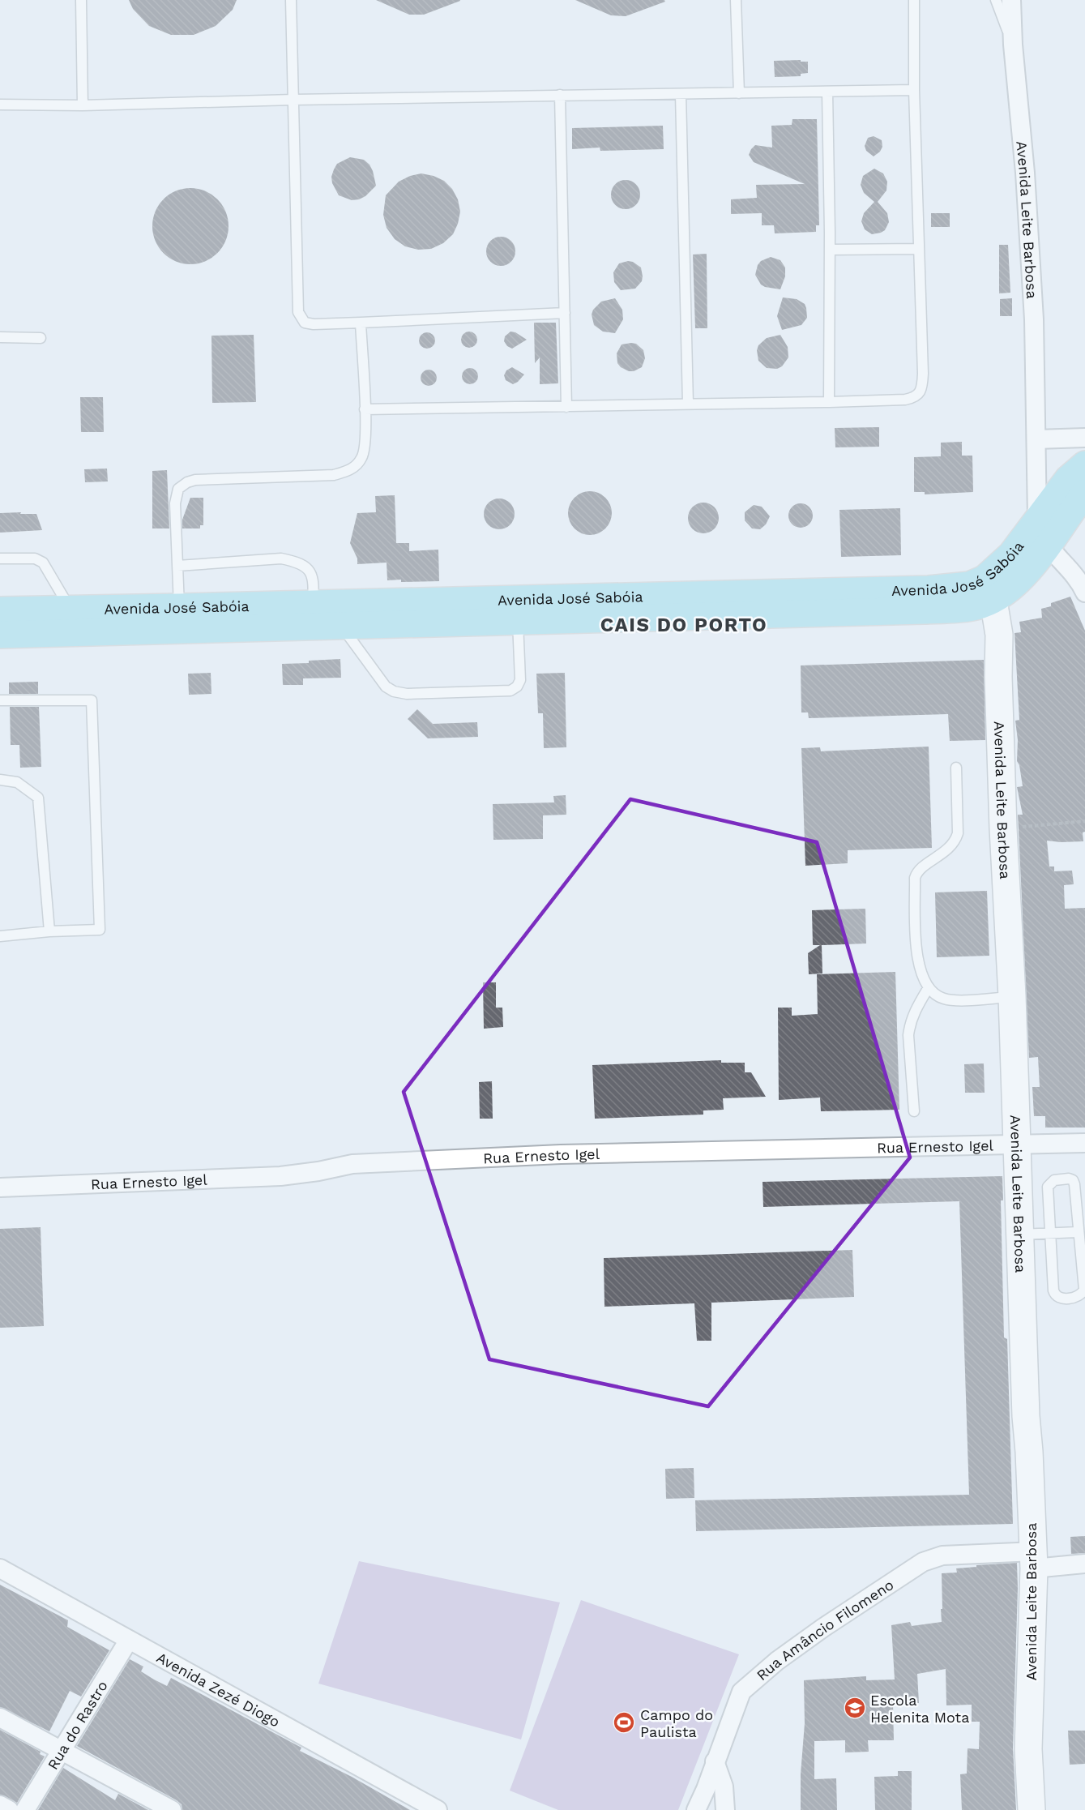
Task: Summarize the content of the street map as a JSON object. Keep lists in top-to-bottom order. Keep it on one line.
{"streets":{"main road":["Avenida José Sabóia"],"street":["Avenida Leite Barbosa","Rua Ernesto Igel","Rua Amâncio Filomeno","Avenida Zezé Diogo","Rua do Rastro"]},"crossings":[["Avenida Leite Barbosa","Avenida José Sabóia"],["Avenida Leite Barbosa","Rua Ernesto Igel"],["Avenida Leite Barbosa","Rua Amâncio Filomeno"],["Avenida Zezé Diogo","Rua do Rastro"]],"districts":["CAIS DO PORTO"],"places":{"school or university":["Escola Helenita Mota"],"sports":["Campo do Paulista"]}}
